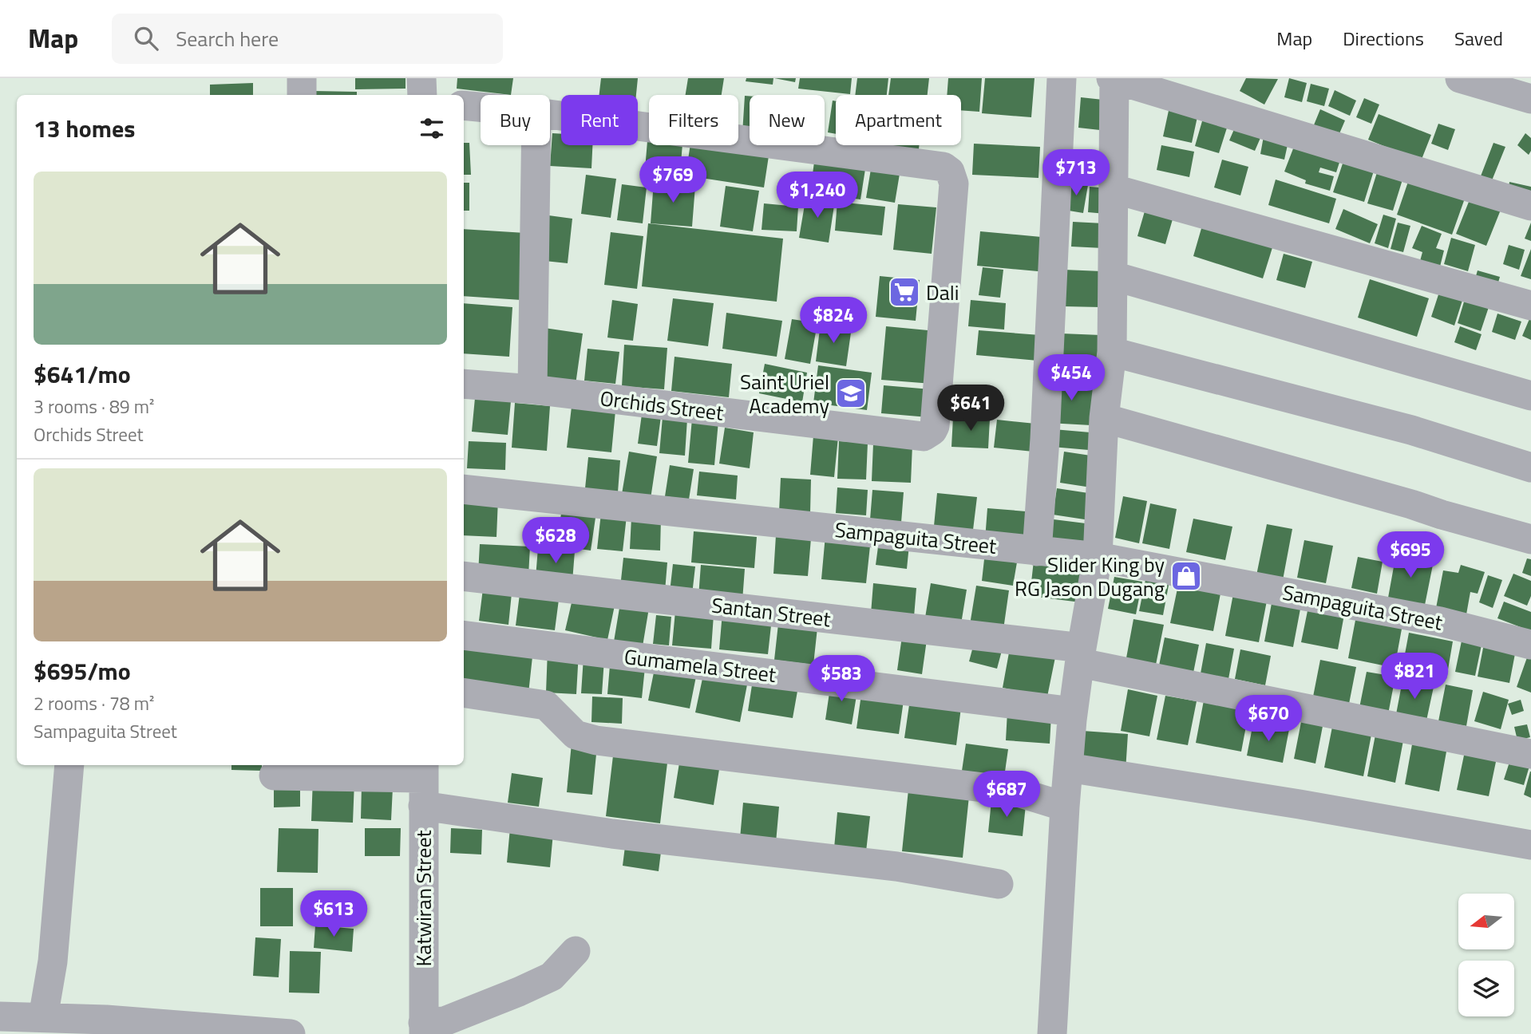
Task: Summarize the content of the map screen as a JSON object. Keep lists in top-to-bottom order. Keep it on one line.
{"streets":{"street":["Orchids Street","Sampaguita Street","Santan Street","Gumamela Street","Katwiran Street"]},"places":{"supermarket":["Dali"],"school or university":["Saint Uriel Academy"],"shop":["Slider King by RG Jason Dugang"]},"north":"left","page":{"header":"Map","search":"Search here","nav":["Map","Directions","Saved"],"chip":["Buy","Rent","Filters","New","Apartment"],"heading":"13 homes","price":["$713","$769","$1,240","$824","$454","$641","$628","$695","$821","$583","$670","$687","$613"],"list":[{"name":"$641/mo","note":"3 rooms · 89 m² · Orchids Street"},{"name":"$695/mo","note":"2 rooms · 78 m² · Sampaguita Street"}]}}
